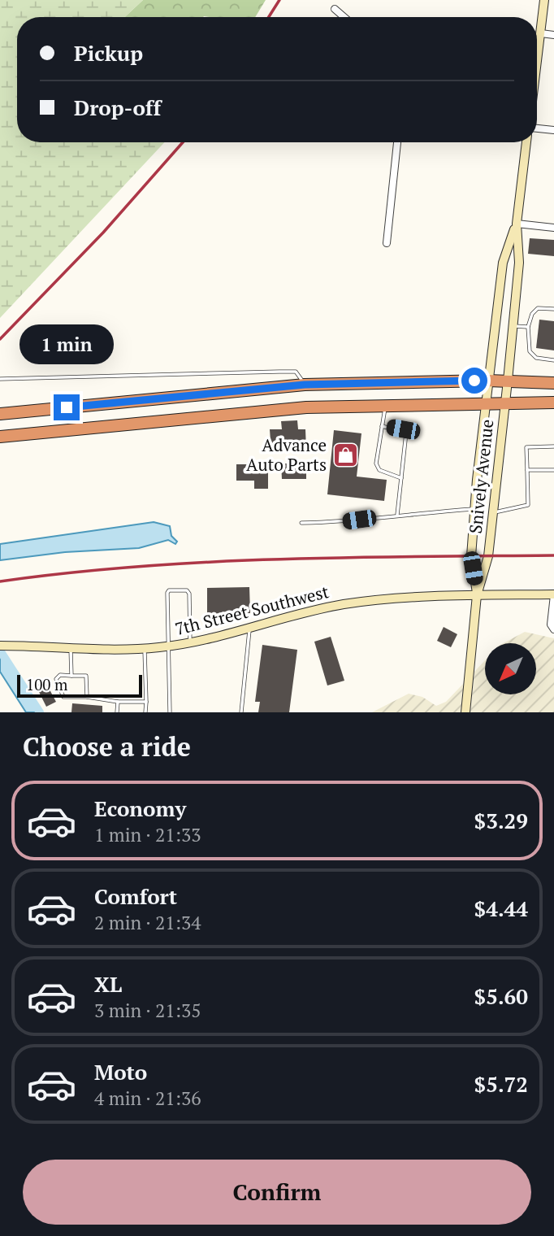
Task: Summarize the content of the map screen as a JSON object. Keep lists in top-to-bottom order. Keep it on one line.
{"streets":{"street":["Snively Avenue","7th Street Southwest"]},"crossings":[["Snively Avenue","7th Street Southwest"]],"places":{"shop":["Advance Auto Parts"]},"scale_bar":"100 m","north":"bottom left","page":{"banner":["Pickup","Drop-off"],"bubble":"1 min","scale":"100 m","heading":"Choose a ride","list":[{"name":"Economy","note":"1 min · 21:33","value":"$3.29"},{"name":"Comfort","note":"2 min · 21:34","value":"$4.44"},{"name":"XL","note":"3 min · 21:35","value":"$5.60"},{"name":"Moto","note":"4 min · 21:36","value":"$5.72"}],"buttons":"Confirm"}}
